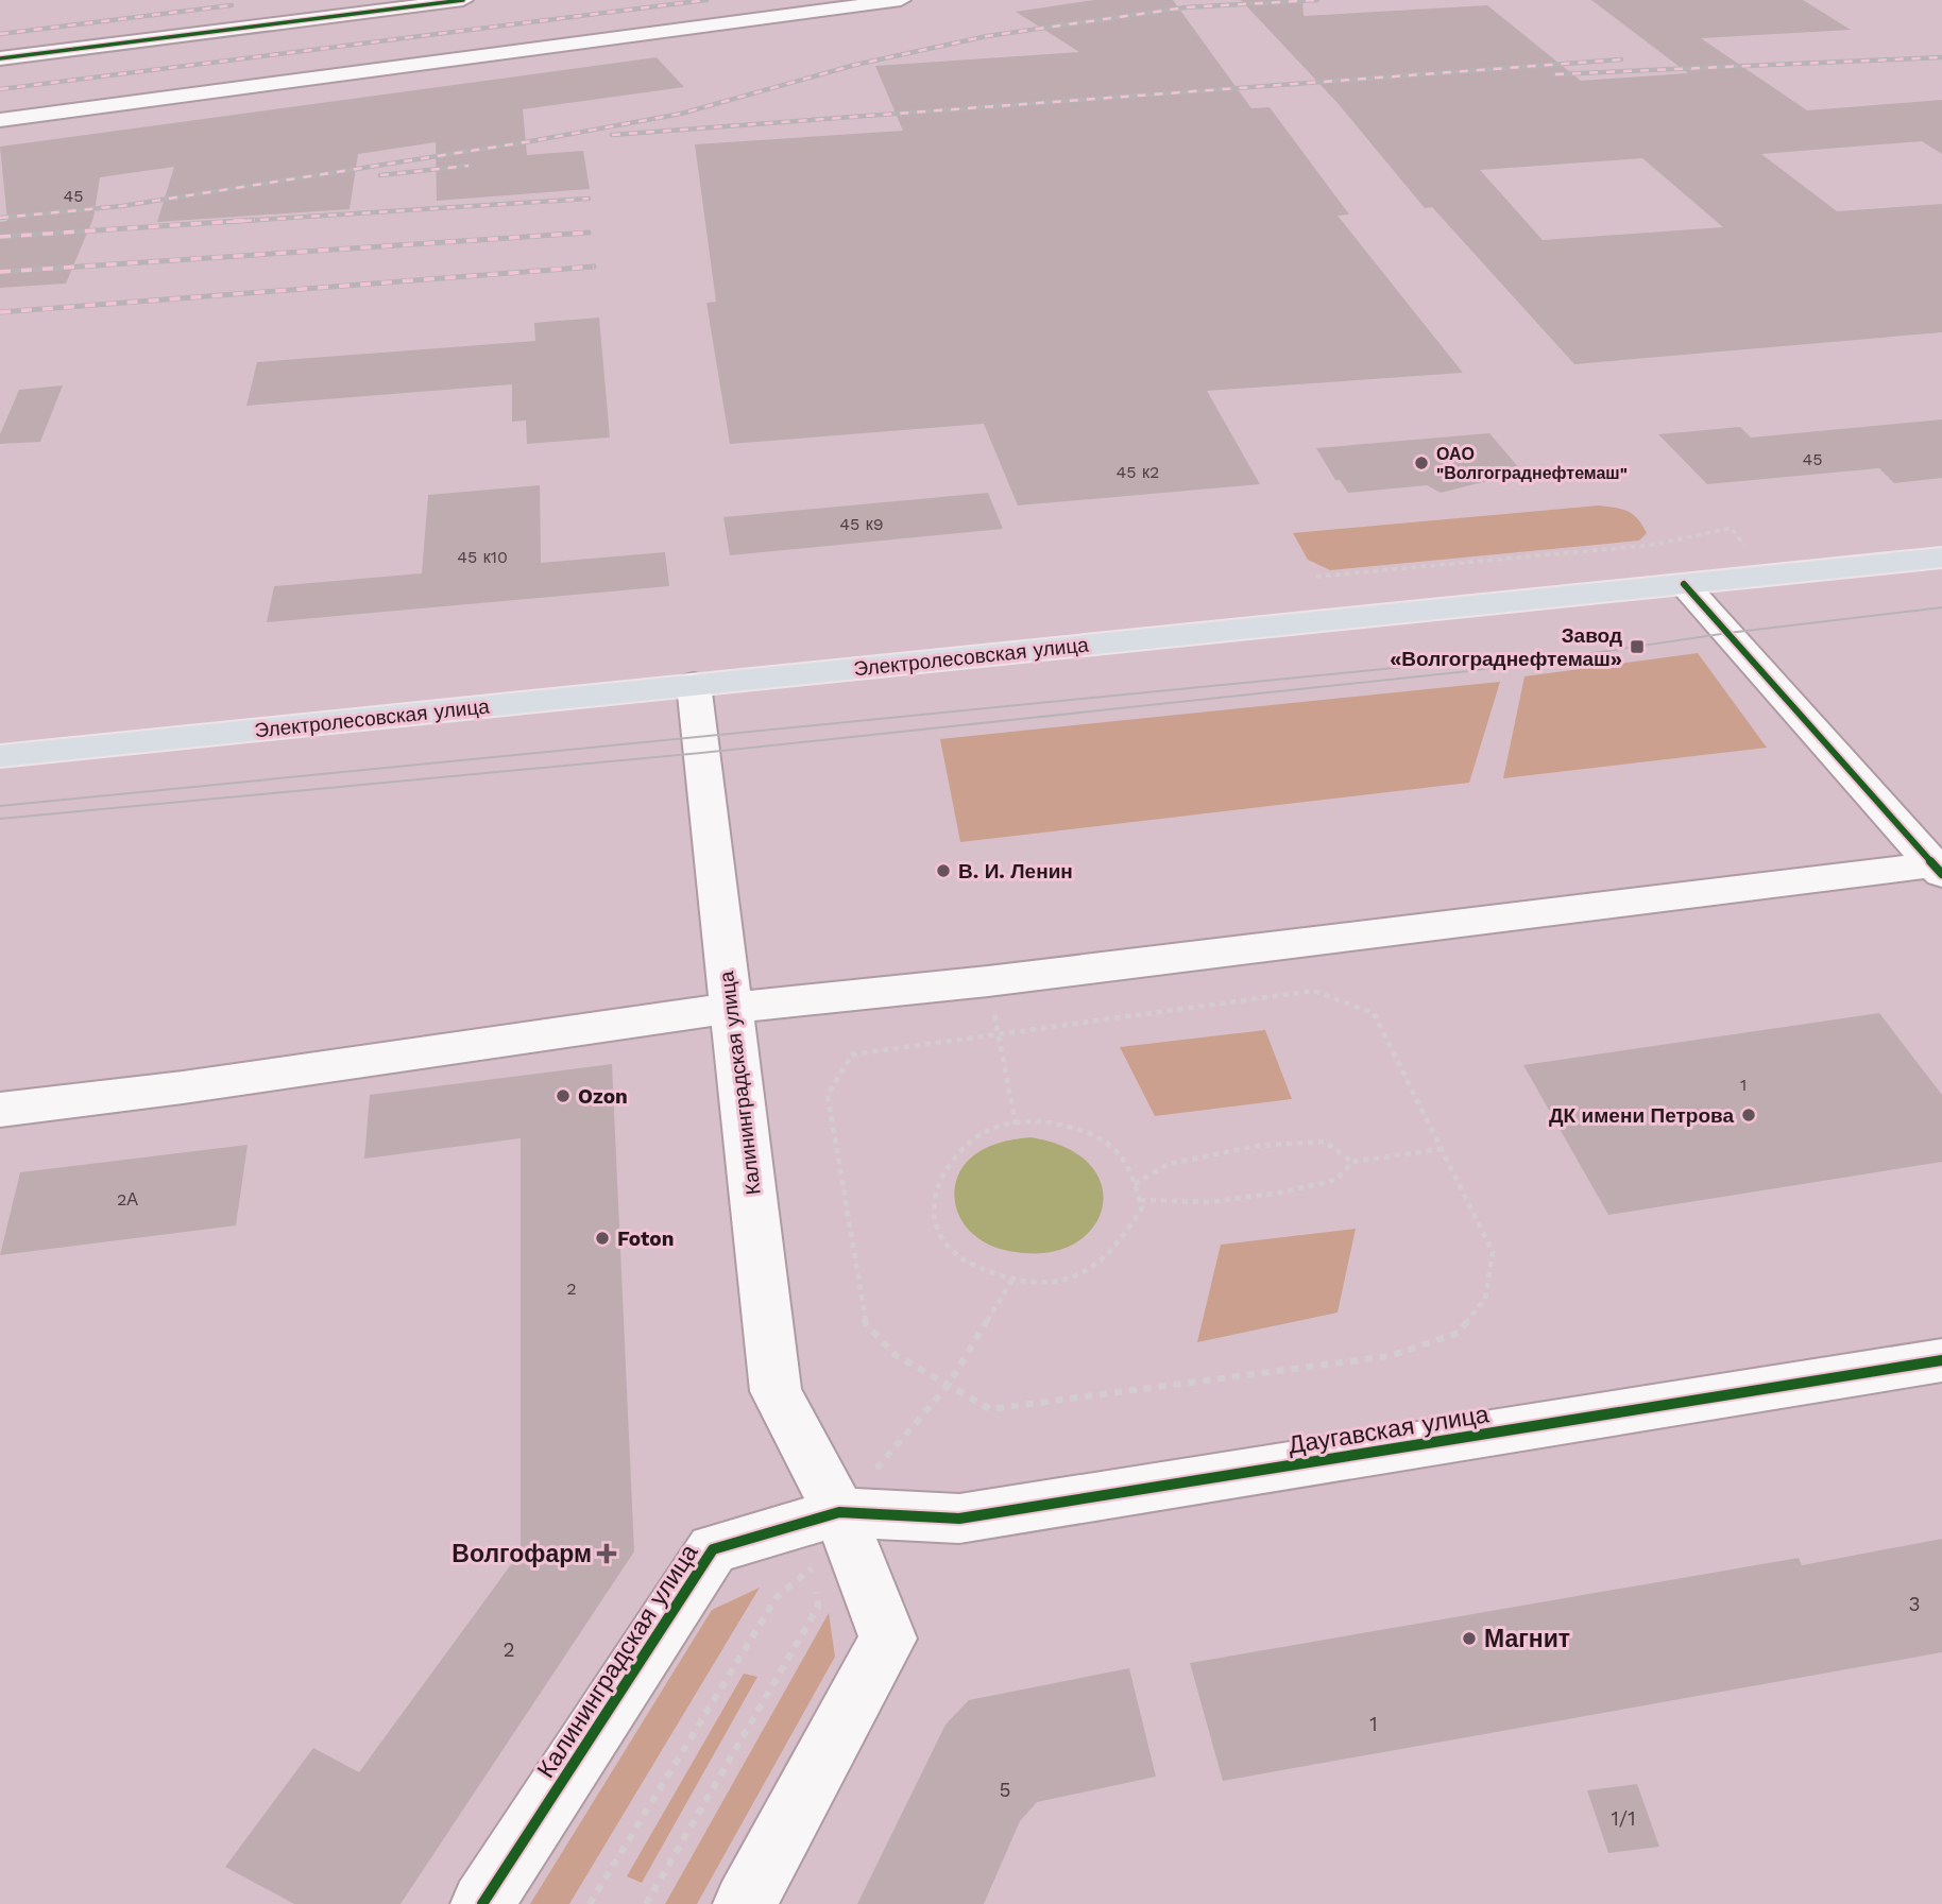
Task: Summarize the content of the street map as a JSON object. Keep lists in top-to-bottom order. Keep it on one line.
{"streets":{"main road":["Электролесовская улица"],"street":["Калининградская улица","Даугавская улица"]},"crossings":[["Электролесовская улица","Калининградская улица"],["Калининградская улица","Даугавская улица"]],"places":{"other":["ОАО \"Волгограднефтемаш\"","В. И. Ленин","Ozon","ДК имени Петрова","Foton","Магнит"],"transit":["Завод «Волгограднефтемаш»"],"health":["Волгофарм"]},"house_numbers":["45","45","45 к2","45 к9","45 к10","1","2А","2","3","2","1","5","1/1"]}
